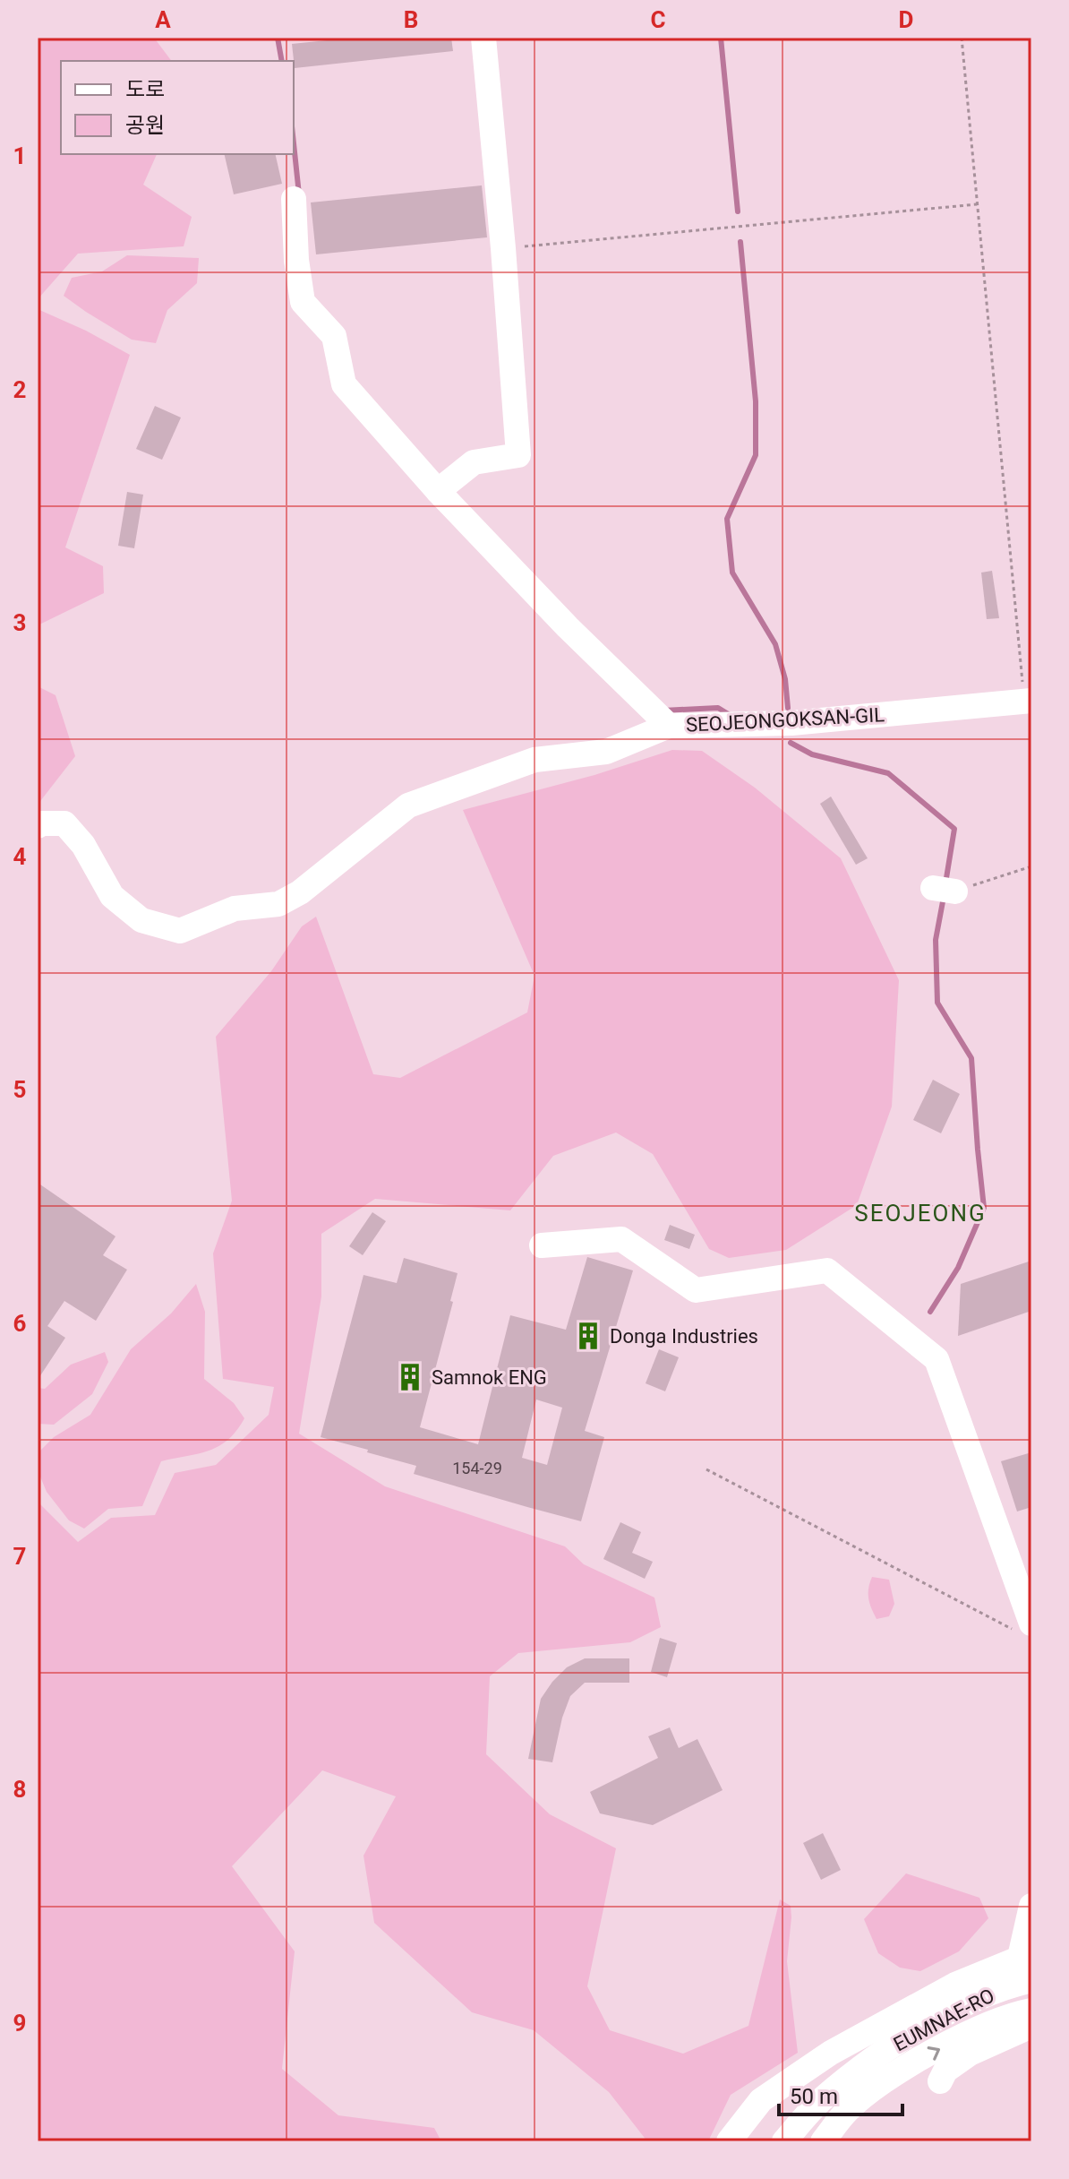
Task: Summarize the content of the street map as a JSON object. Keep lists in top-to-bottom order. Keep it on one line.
{"streets":{"street":["SEOJEONGOKSAN-GIL","EUMNAE-RO"]},"districts":["SEOJEONG"],"places":{"building":["Donga Industries","Samnok ENG"]},"house_numbers":["154-29"],"legend":["도로","공원"],"scale_bar":"50 m","grid":{"columns":["A","B","C","D"],"rows":["1","2","3","4","5","6","7","8","9"]}}
